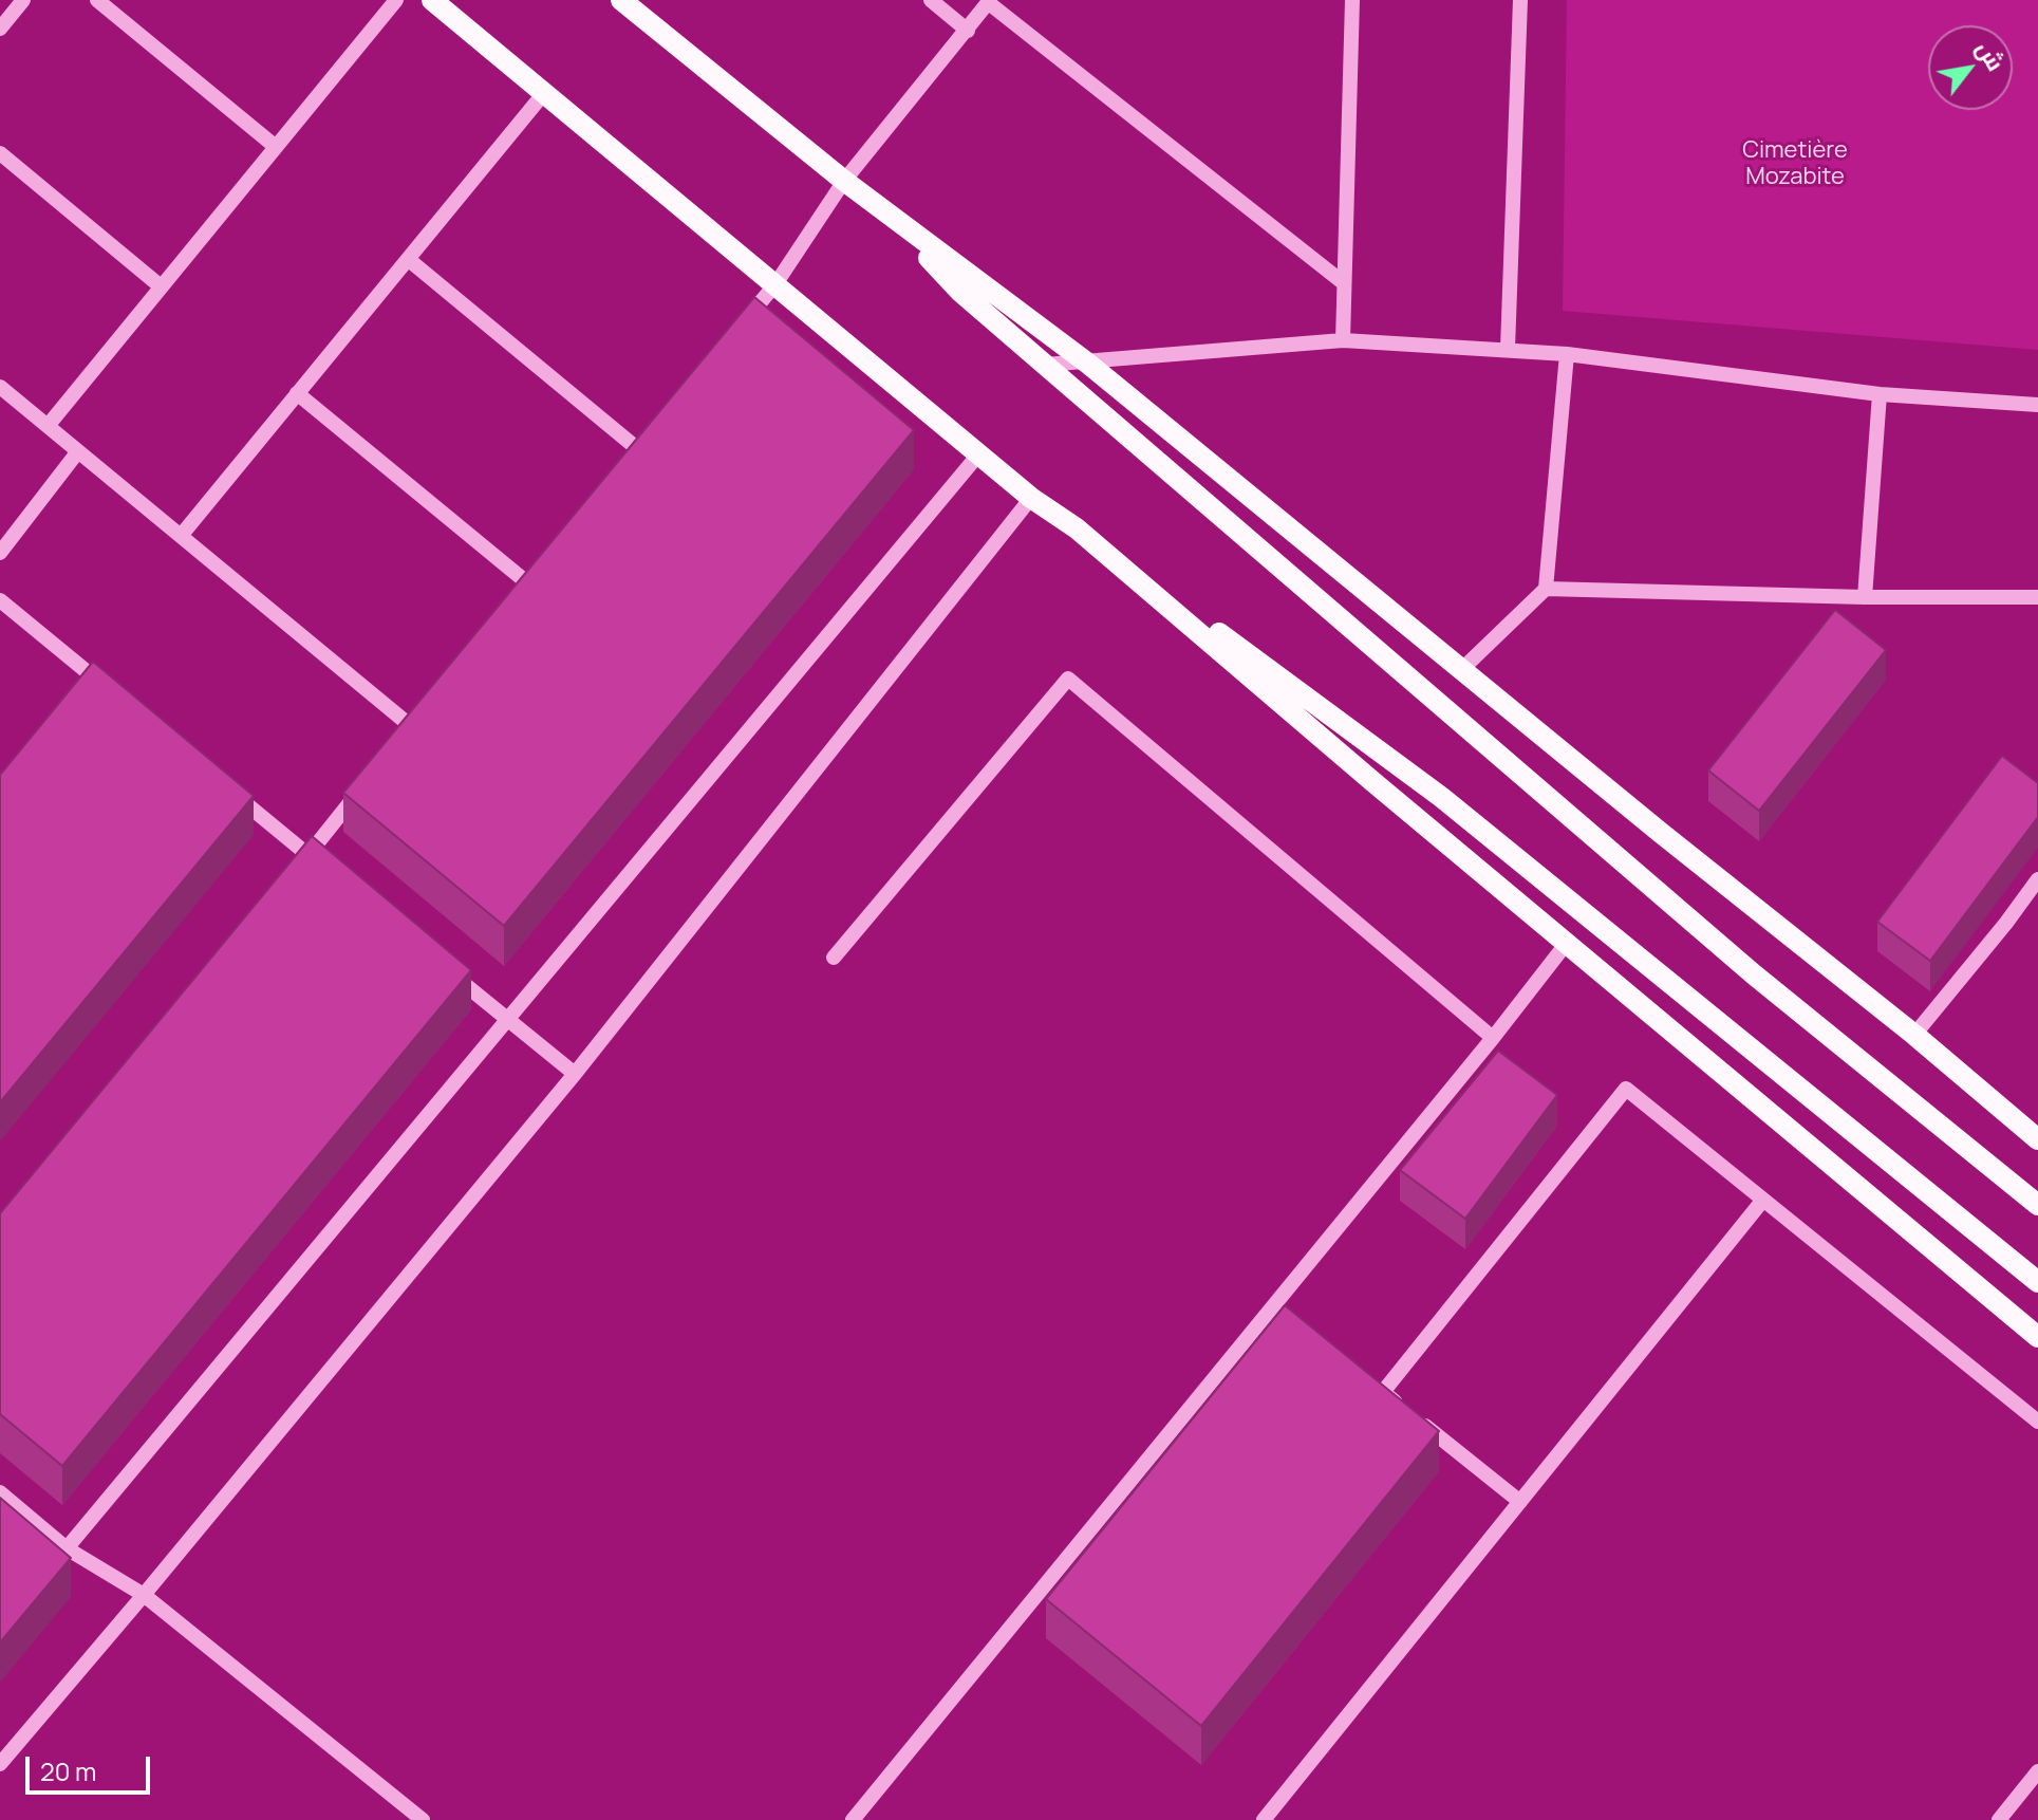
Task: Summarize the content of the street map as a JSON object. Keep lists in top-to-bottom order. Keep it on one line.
{"parks":["Cimetière Mozabite"],"scale_bar":"20 m","north":"top right"}
